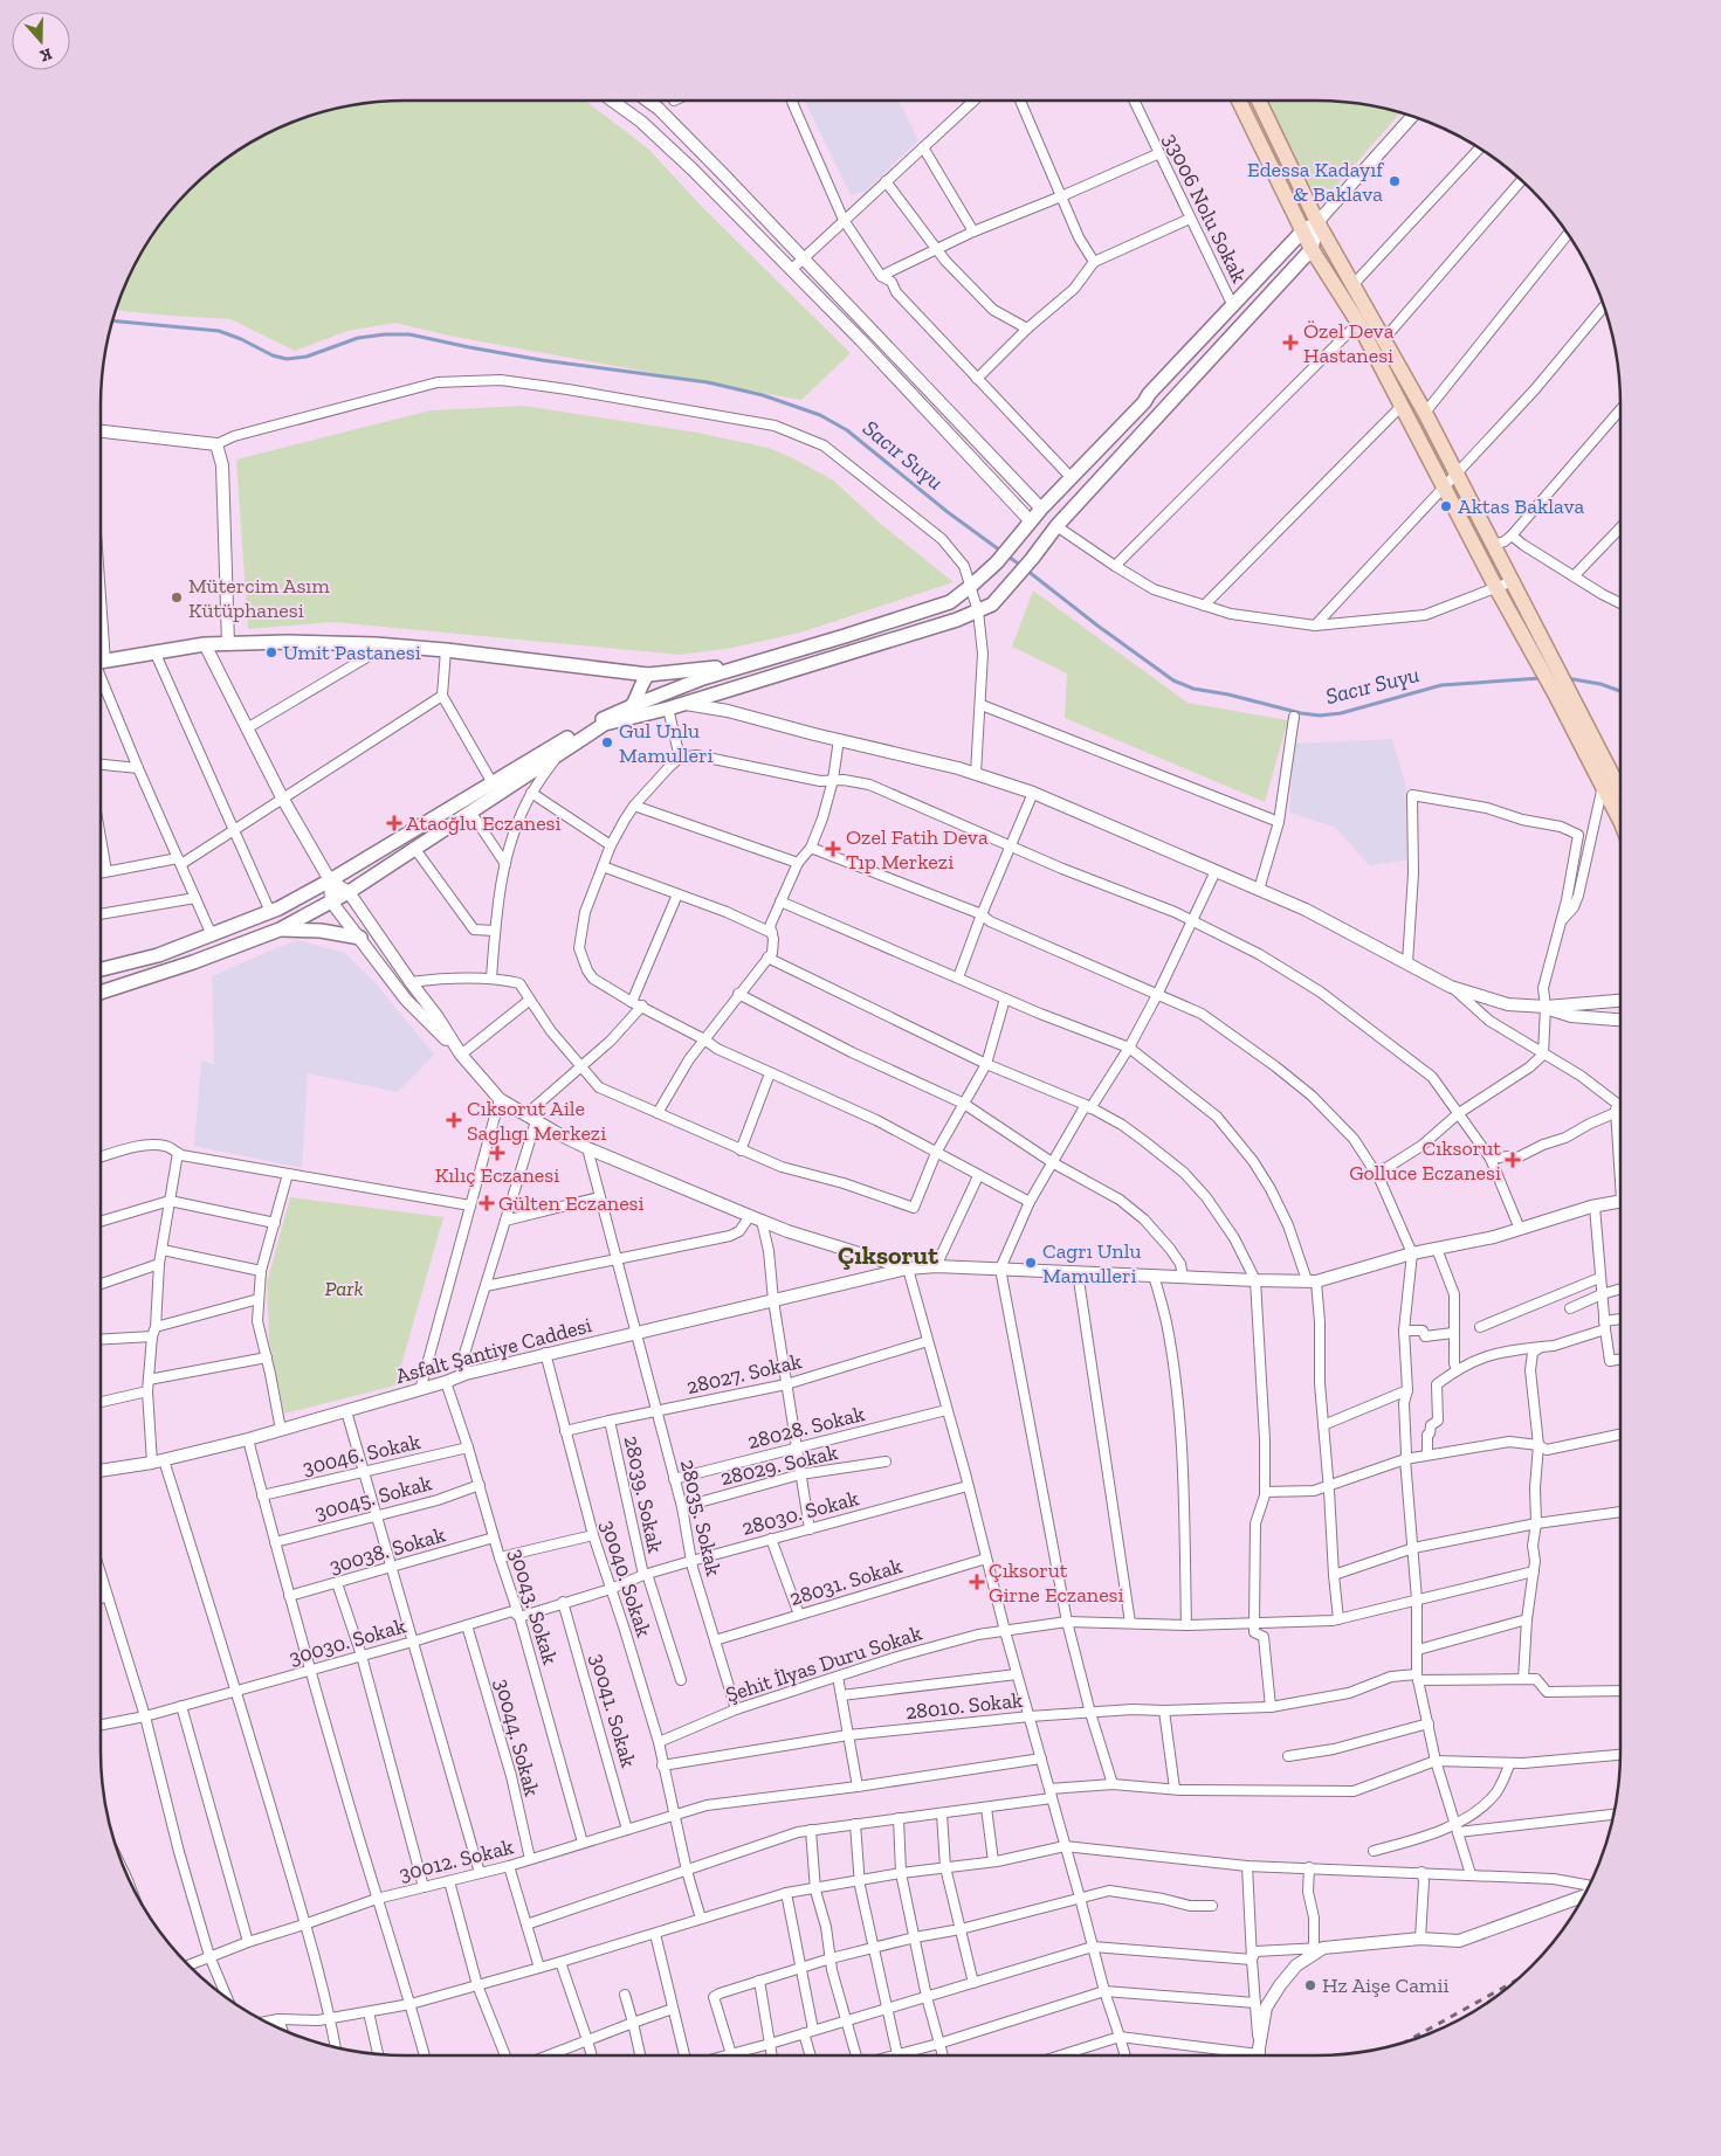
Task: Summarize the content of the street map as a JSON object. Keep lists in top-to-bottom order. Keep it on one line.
{"streets":{"street":["33006 Nolu Sokak","Asfalt Şantiye Caddesi","28027. Sokak","28028. Sokak","30046. Sokak","28029. Sokak","28039. Sokak","30045. Sokak","28030. Sokak","28035. Sokak","30038. Sokak","30040. Sokak","28031. Sokak","30043. Sokak","30030. Sokak","Şehit İlyas Duru Sokak","28010. Sokak","30041. Sokak","30044. Sokak","30012. Sokak"]},"crossings":[["Asfalt Şantiye Caddesi","28035. Sokak"],["Asfalt Şantiye Caddesi","30040. Sokak"],["Asfalt Şantiye Caddesi","30043. Sokak"],["28027. Sokak","28039. Sokak"],["28027. Sokak","28035. Sokak"],["28027. Sokak","30040. Sokak"],["28028. Sokak","28035. Sokak"],["30046. Sokak","30043. Sokak"],["28029. Sokak","28035. Sokak"],["28039. Sokak","28030. Sokak"],["30045. Sokak","30043. Sokak"],["28030. Sokak","28035. Sokak"],["28030. Sokak","30040. Sokak"],["28030. Sokak","30030. Sokak"],["28035. Sokak","28031. Sokak"],["28035. Sokak","Şehit İlyas Duru Sokak"],["30038. Sokak","30043. Sokak"],["30040. Sokak","30030. Sokak"],["30040. Sokak","Şehit İlyas Duru Sokak"],["30040. Sokak","28010. Sokak"],["30040. Sokak","30012. Sokak"],["30043. Sokak","30030. Sokak"],["30043. Sokak","30012. Sokak"],["30030. Sokak","30041. Sokak"],["30030. Sokak","30044. Sokak"],["30041. Sokak","30012. Sokak"],["30044. Sokak","30012. Sokak"]],"districts":["Çıksorut"],"water":["Sacır Suyu"],"parks":["Park"],"places":{"other":["Edessa Kadayıf & Baklava","Aktas Baklava","Mütercim Asım Kütüphanesi","Umit Pastanesi","Gul Unlu Mamulleri","Cagrı Unlu Mamulleri","Hz Aişe Camii"],"health":["Özel Deva Hastanesi","Ataoğlu Eczanesi","Ozel Fatih Deva Tıp Merkezi","Cıksorut Aile Saglıgı Merkezi","Kılıç Eczanesi","Cıksorut Golluce Eczanesi","Gülten Eczanesi","Çıksorut Girne Eczanesi"]},"north":"bottom"}
